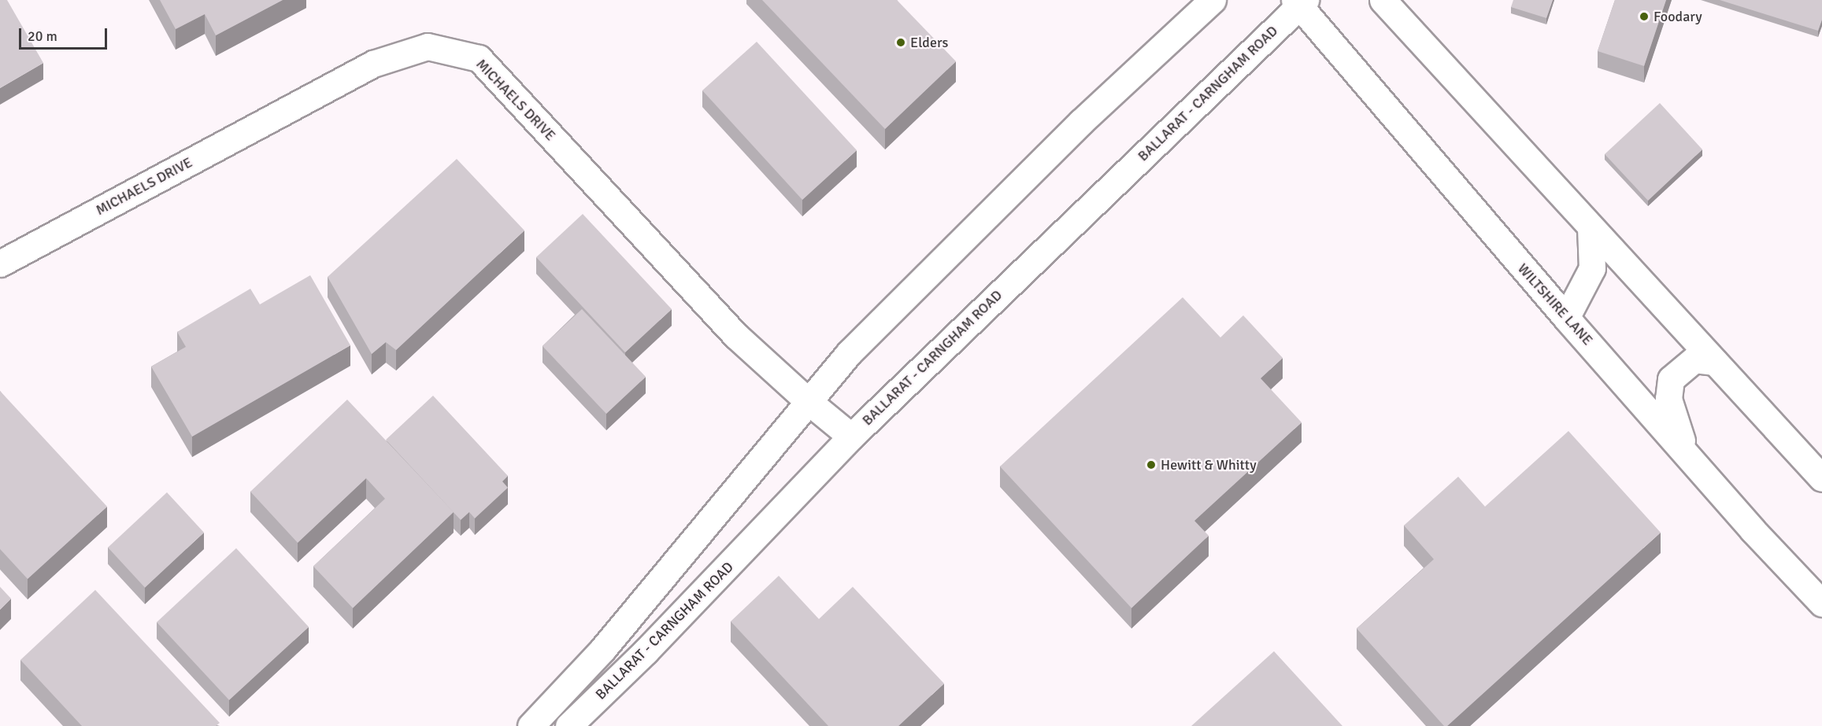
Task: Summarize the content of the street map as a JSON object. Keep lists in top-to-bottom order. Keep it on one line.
{"streets":{"main road":["BALLARAT - CARNGHAM ROAD","MICHAELS DRIVE","WILTSHIRE LANE"]},"crossings":[["BALLARAT - CARNGHAM ROAD","MICHAELS DRIVE"],["BALLARAT - CARNGHAM ROAD","WILTSHIRE LANE"]],"places":["Foodary","Elders","Hewitt & Whitty"],"scale_bar":"20 m"}
